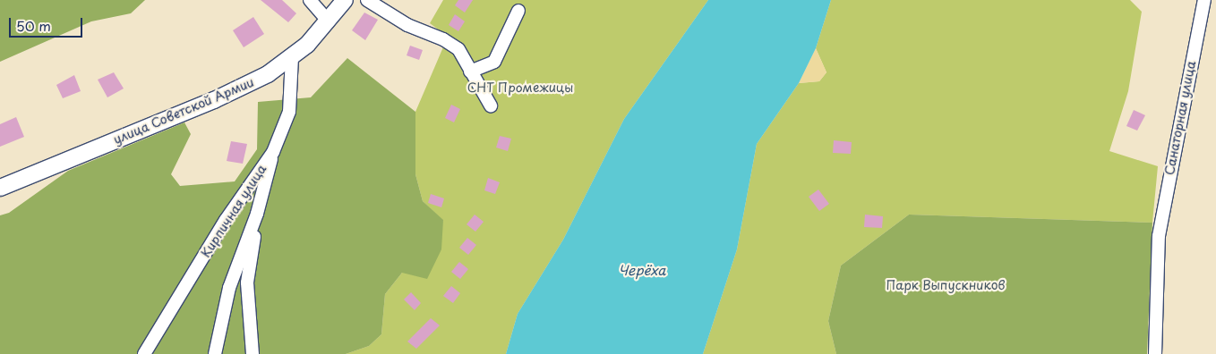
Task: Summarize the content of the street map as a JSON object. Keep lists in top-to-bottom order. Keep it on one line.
{"streets":{"main road":["улица Советской Армии"],"street":["Санаторная улица","Кирпичная улица"]},"crossings":[["улица Советской Армии","Кирпичная улица"]],"water":["Черёха"],"parks":["СНТ Промежицы","Парк Выпускников"],"scale_bar":"50 m"}
